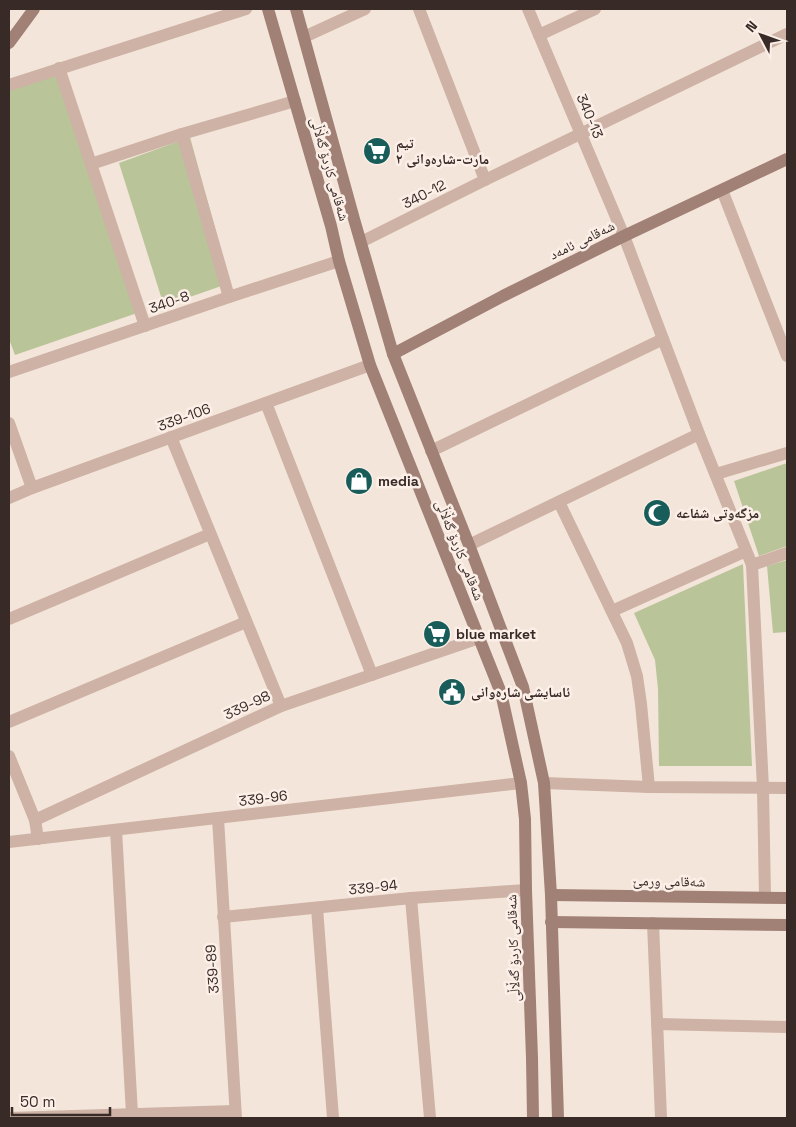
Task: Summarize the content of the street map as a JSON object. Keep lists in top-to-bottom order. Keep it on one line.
{"streets":{"street":["340-13","شەقامی کاردۆ گەڵاڵی","340-12","شەقامی ئامەد","340-8","339-106","339-98","339-96","شەقامی ورمێ","339-94","339-89"]},"crossings":[["340-13","340-12"],["340-13","شەقامی ئامەد"],["شەقامی کاردۆ گەڵاڵی","340-12"],["شەقامی کاردۆ گەڵاڵی","شەقامی ئامەد"],["شەقامی کاردۆ گەڵاڵی","340-8"],["شەقامی کاردۆ گەڵاڵی","339-106"],["شەقامی کاردۆ گەڵاڵی","339-98"],["شەقامی کاردۆ گەڵاڵی","339-96"],["شەقامی کاردۆ گەڵاڵی","شەقامی ورمێ"],["شەقامی کاردۆ گەڵاڵی","339-94"],["339-96","339-89"],["339-94","339-89"]],"places":{"supermarket":["تیم مارت-شارەوانی ٢","blue market"],"shop":["media"],"mosque":["مزگەوتی شفاعە"],"public building":["ئاسایشی شارەوانی"]},"scale_bar":"50 m","north":"top left"}
